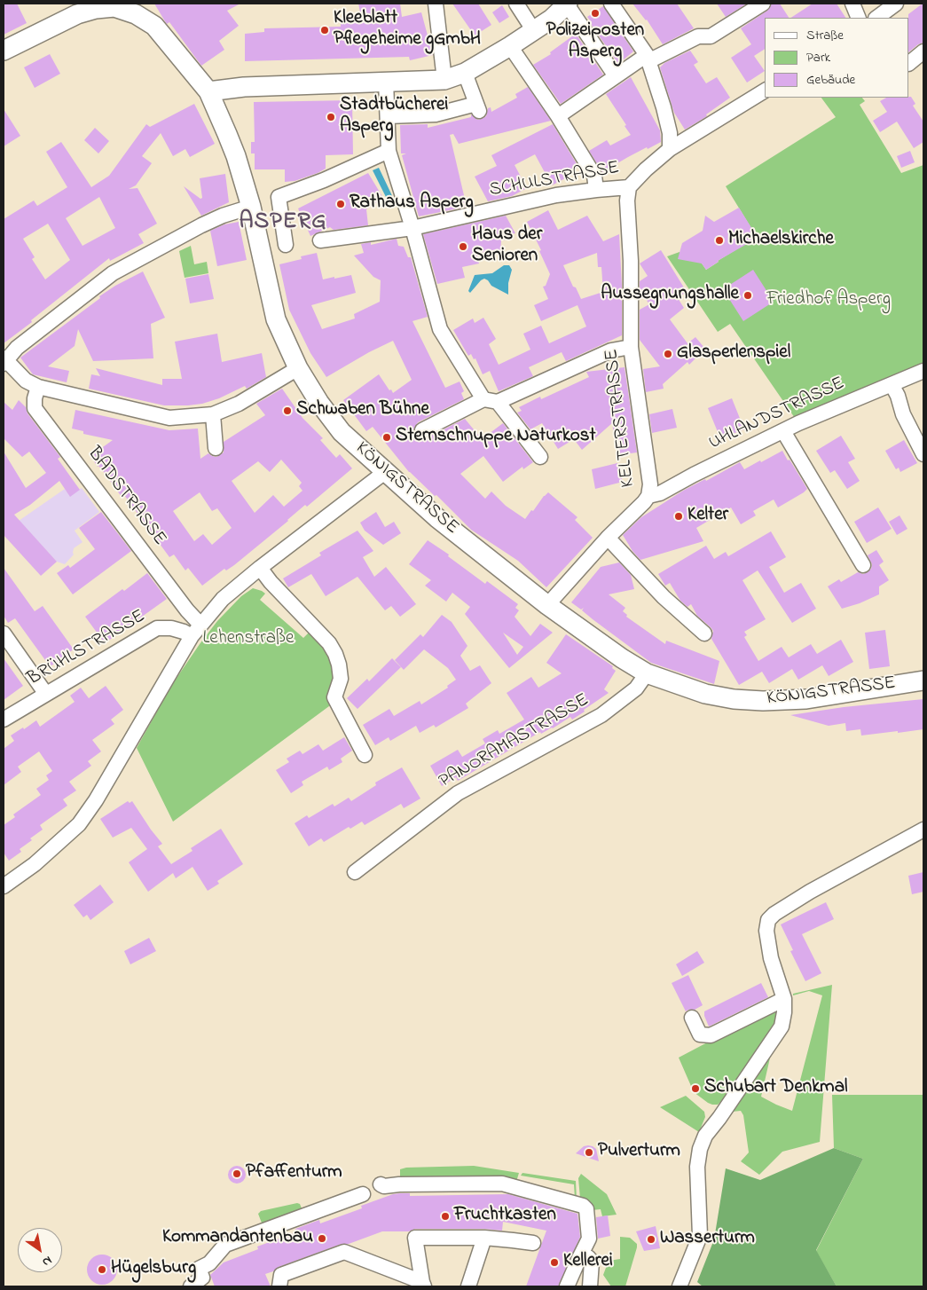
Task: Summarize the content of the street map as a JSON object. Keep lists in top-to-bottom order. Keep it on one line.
{"streets":{"main road":["KÖNIGSTRASSE"],"street":["SCHULSTRASSE","UHLANDSTRASSE","KELTERSTRASSE","BADSTRASSE","BRÜHLSTRASSE","PANORAMASTRASSE"]},"crossings":[["SCHULSTRASSE","KELTERSTRASSE"],["UHLANDSTRASSE","KELTERSTRASSE"],["KELTERSTRASSE","KÖNIGSTRASSE"],["KÖNIGSTRASSE","PANORAMASTRASSE"],["BADSTRASSE","BRÜHLSTRASSE"]],"districts":["ASPERG"],"parks":["Friedhof Asperg","Lehenstraße"],"places":["Polizeiposten Asperg","Kleeblatt Pflegeheime gGmbH","Stadtbücherei Asperg","Rathaus Asperg","Michaelskirche","Haus der Senioren","Aussegnungshalle","Glasperlenspiel","Schwaben Bühne","Sternschnuppe Naturkost","Kelter","Schubart Denkmal","Pulverturm","Pfaffenturm","Fruchtkasten","Kommandantenbau","Wasserturm","Kellerei","Hügelsburg"],"legend":["Straße","Park","Gebäude"],"north":"bottom right"}
